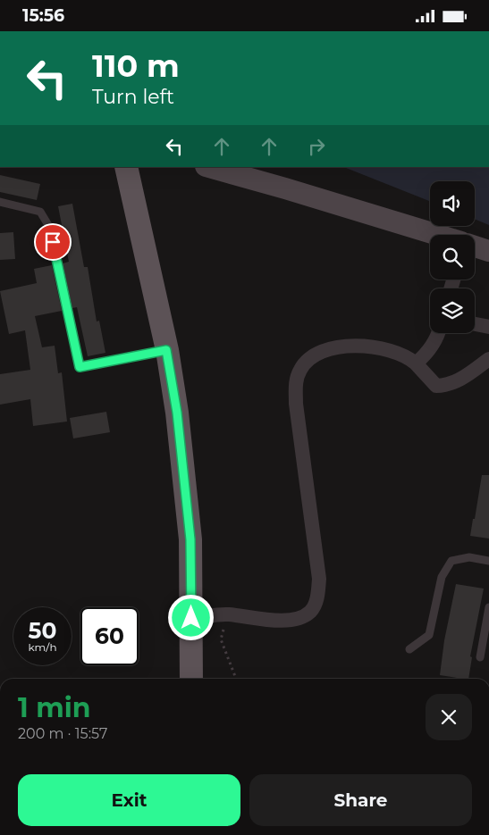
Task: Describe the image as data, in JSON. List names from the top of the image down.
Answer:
{
  "page": {
    "status": "15:56",
    "turn": ["110 m", "Turn left"],
    "speed": "50 km/h",
    "limit": "60",
    "heading": ["1 min", "200 m · 15:57"],
    "buttons": ["Exit", "Share"]
  }
}
